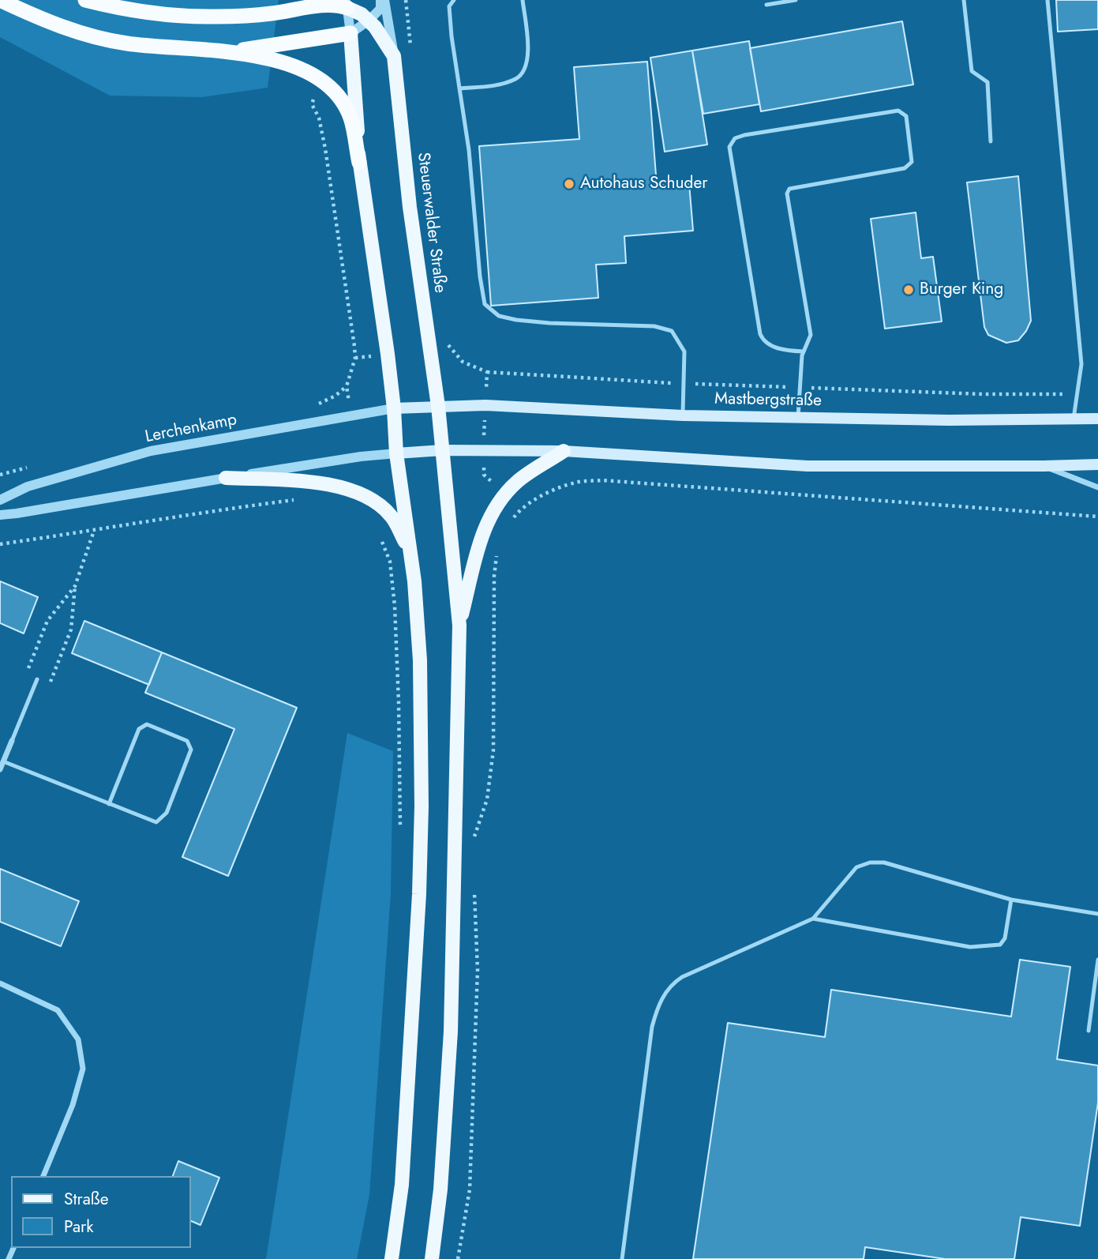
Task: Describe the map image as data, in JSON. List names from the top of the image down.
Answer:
{
  "streets": {
    "main road": ["Steuerwalder Straße", "Mastbergstraße"],
    "street": ["Lerchenkamp"]
  },
  "crossings": [
    ["Steuerwalder Straße", "Mastbergstraße"],
    ["Mastbergstraße", "Lerchenkamp"]
  ],
  "places": ["Autohaus Schuder", "Burger King"],
  "legend": ["Straße", "Park"]
}
